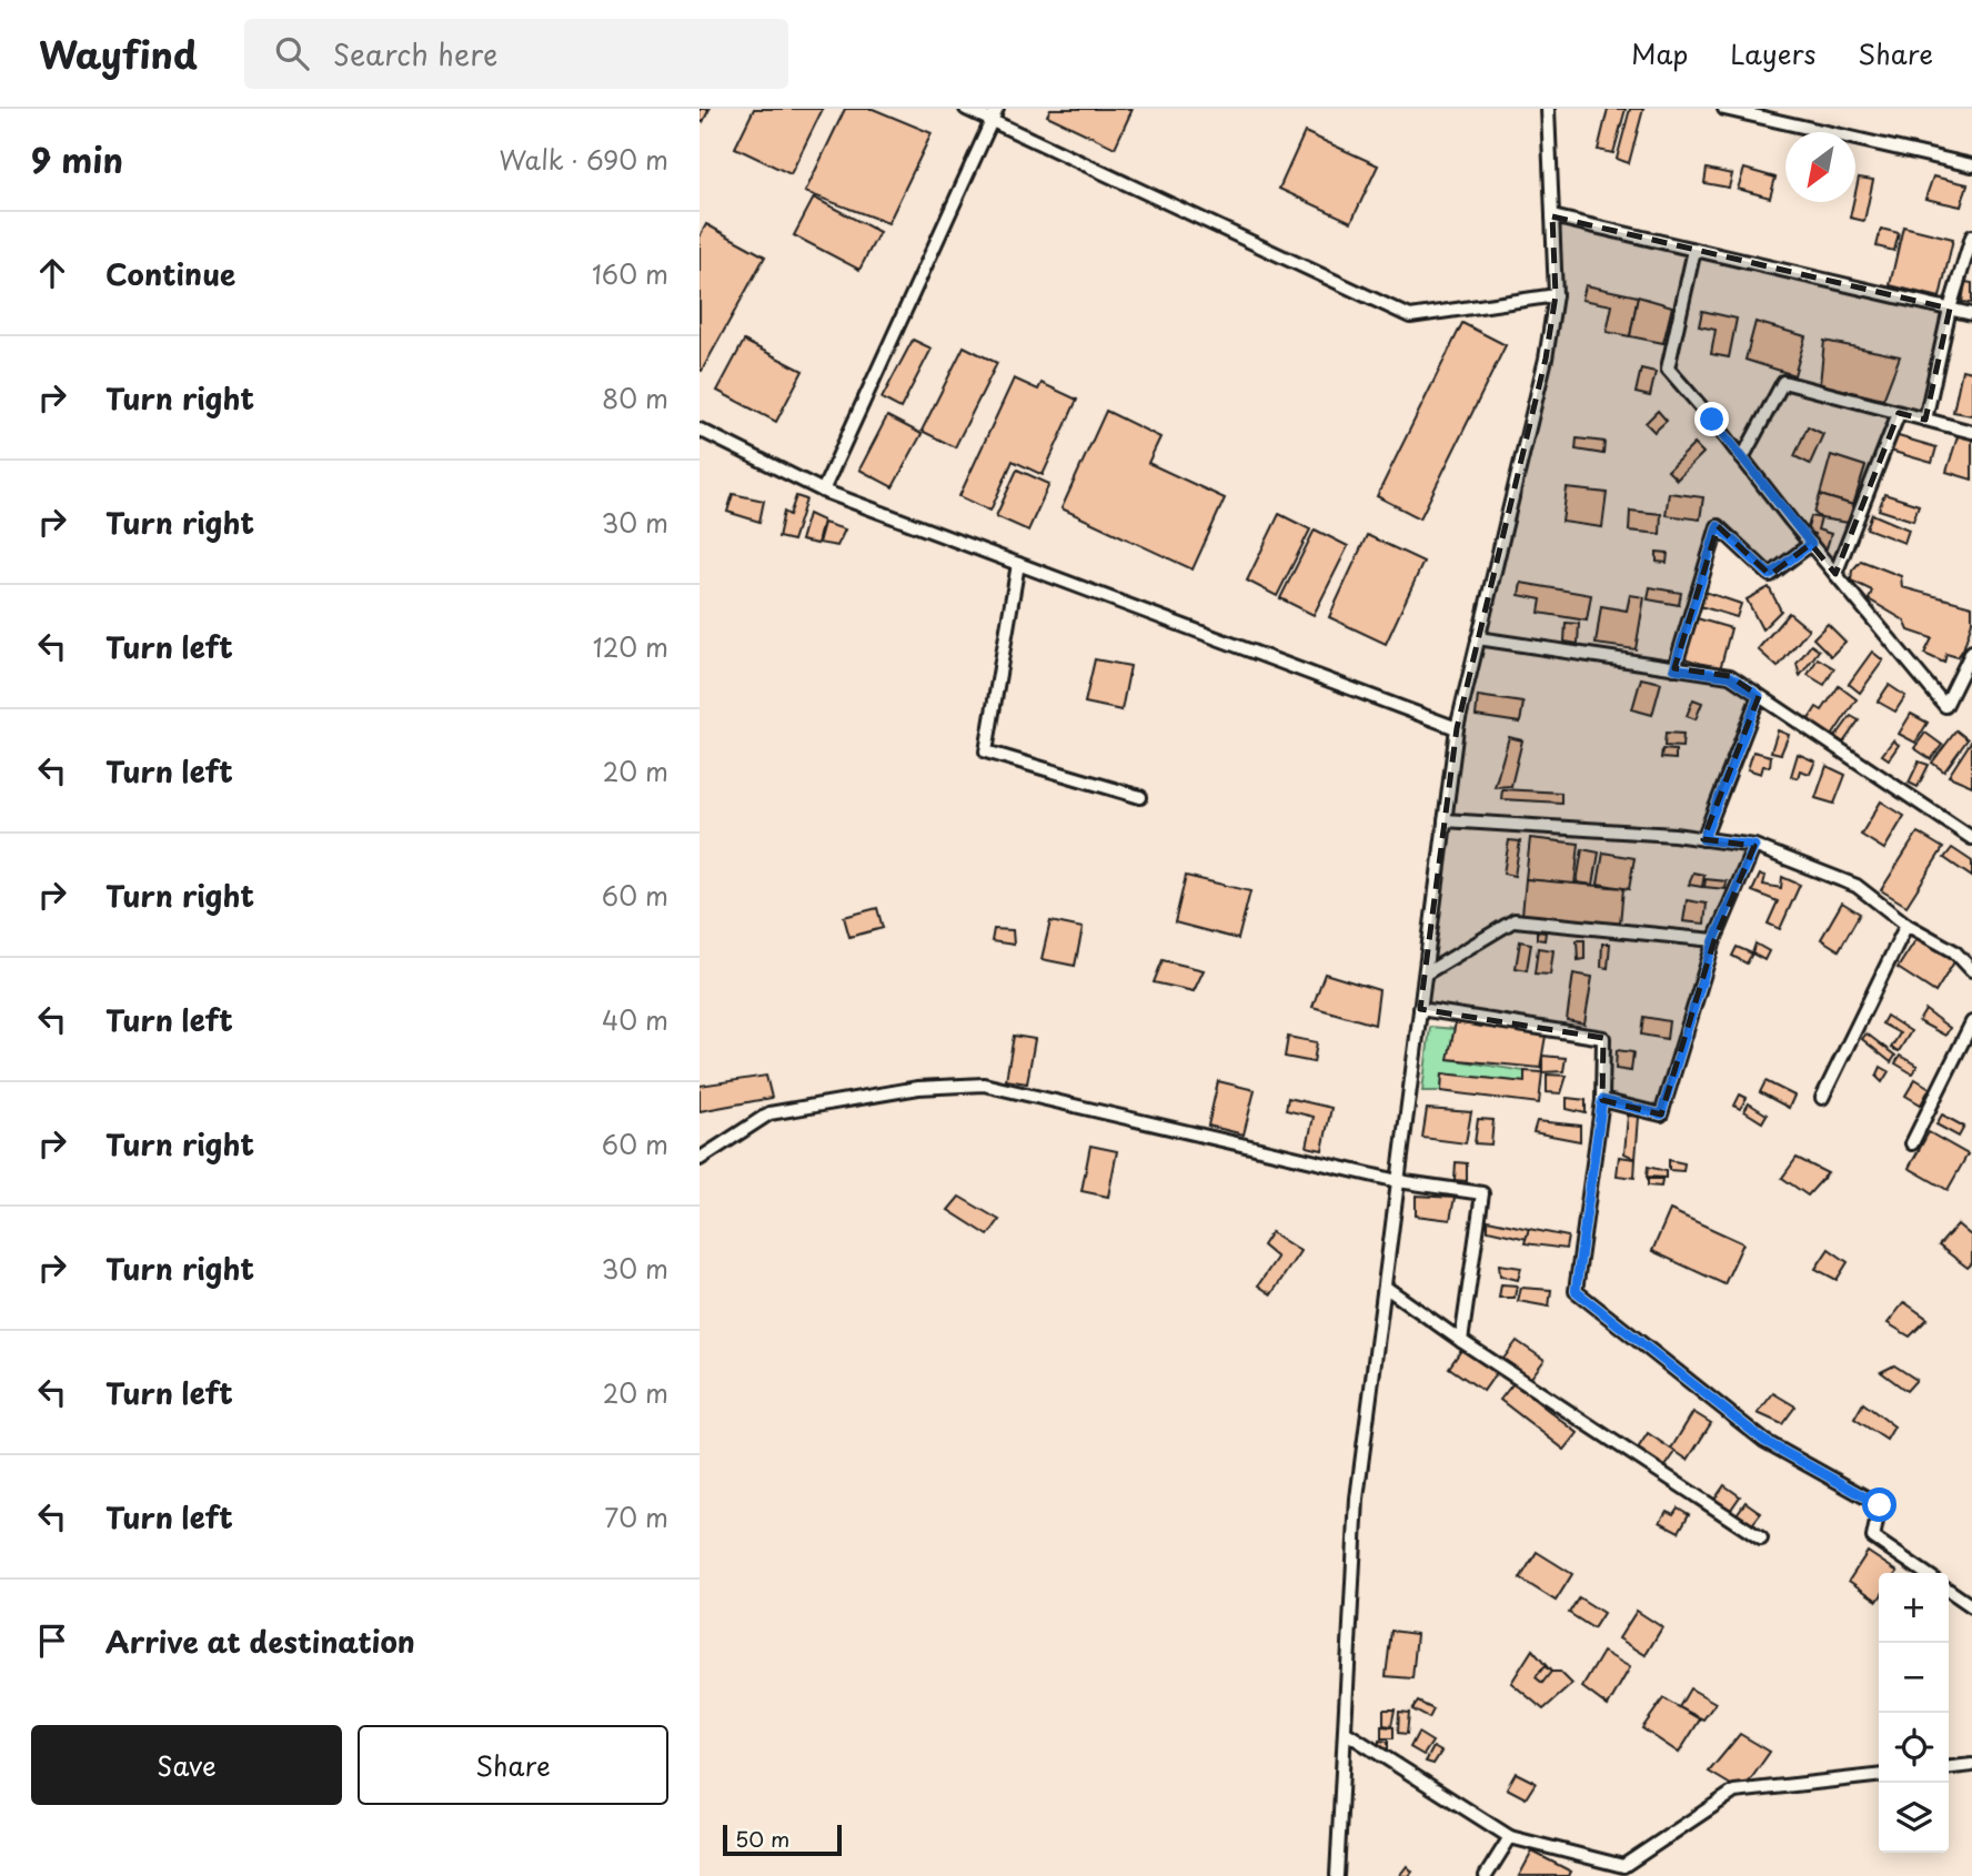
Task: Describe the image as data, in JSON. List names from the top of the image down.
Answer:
{
  "scale_bar": "50 m",
  "north": "bottom left",
  "page": {
    "header": "Wayfind",
    "search": "Search here",
    "nav": ["Map", "Layers", "Share"],
    "heading": ["9 min", "Walk · 690 m"],
    "list": [
      ["Continue", "160 m"],
      ["Turn right", "80 m"],
      ["Turn right", "30 m"],
      ["Turn left", "120 m"],
      ["Turn left", "20 m"],
      ["Turn right", "60 m"],
      ["Turn left", "40 m"],
      ["Turn right", "60 m"],
      ["Turn right", "30 m"],
      ["Turn left", "20 m"],
      ["Turn left", "70 m"],
      "Arrive at destination"
    ],
    "map_buttons": ["+", "−"],
    "buttons": ["Save", "Share"],
    "scale": "50 m"
  }
}
